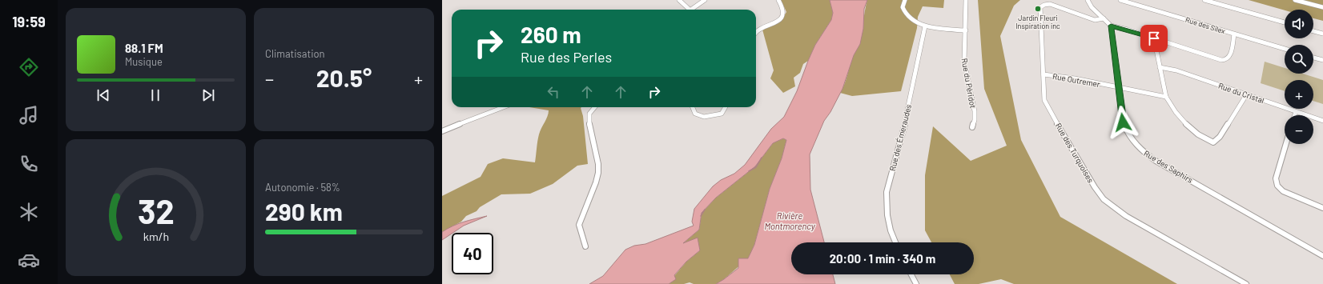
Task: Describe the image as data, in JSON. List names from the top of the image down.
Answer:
{
  "streets": {
    "street": [
      "Rue des Silex",
      "Rue Outremer",
      "Rue du Péridot",
      "Rue du Cristal",
      "Rue des Émeraudes",
      "Rue des Turquoises",
      "Rue des Saphirs"
    ]
  },
  "crossings": [
    ["Rue Outremer", "Rue des Turquoises"],
    ["Rue Outremer", "Rue des Saphirs"]
  ],
  "water": ["Rivière Montmorency"],
  "places": ["Jardin Fleuri Inspiration inc"],
  "page": {
    "tabs": "19:59",
    "tile": [
      "Climatisation",
      ["Autonomie · 58%", "290 km"]
    ],
    "map_buttons": ["+", "−"],
    "turn": ["260 m", "Rue des Perles"],
    "song": ["88.1 FM", "Musique"],
    "heat": ["−", "20.5°", "+"],
    "limit": "40",
    "trip": "20:00 · 1 min · 340 m",
    "gauge": ["32", "km/h"]
  }
}
